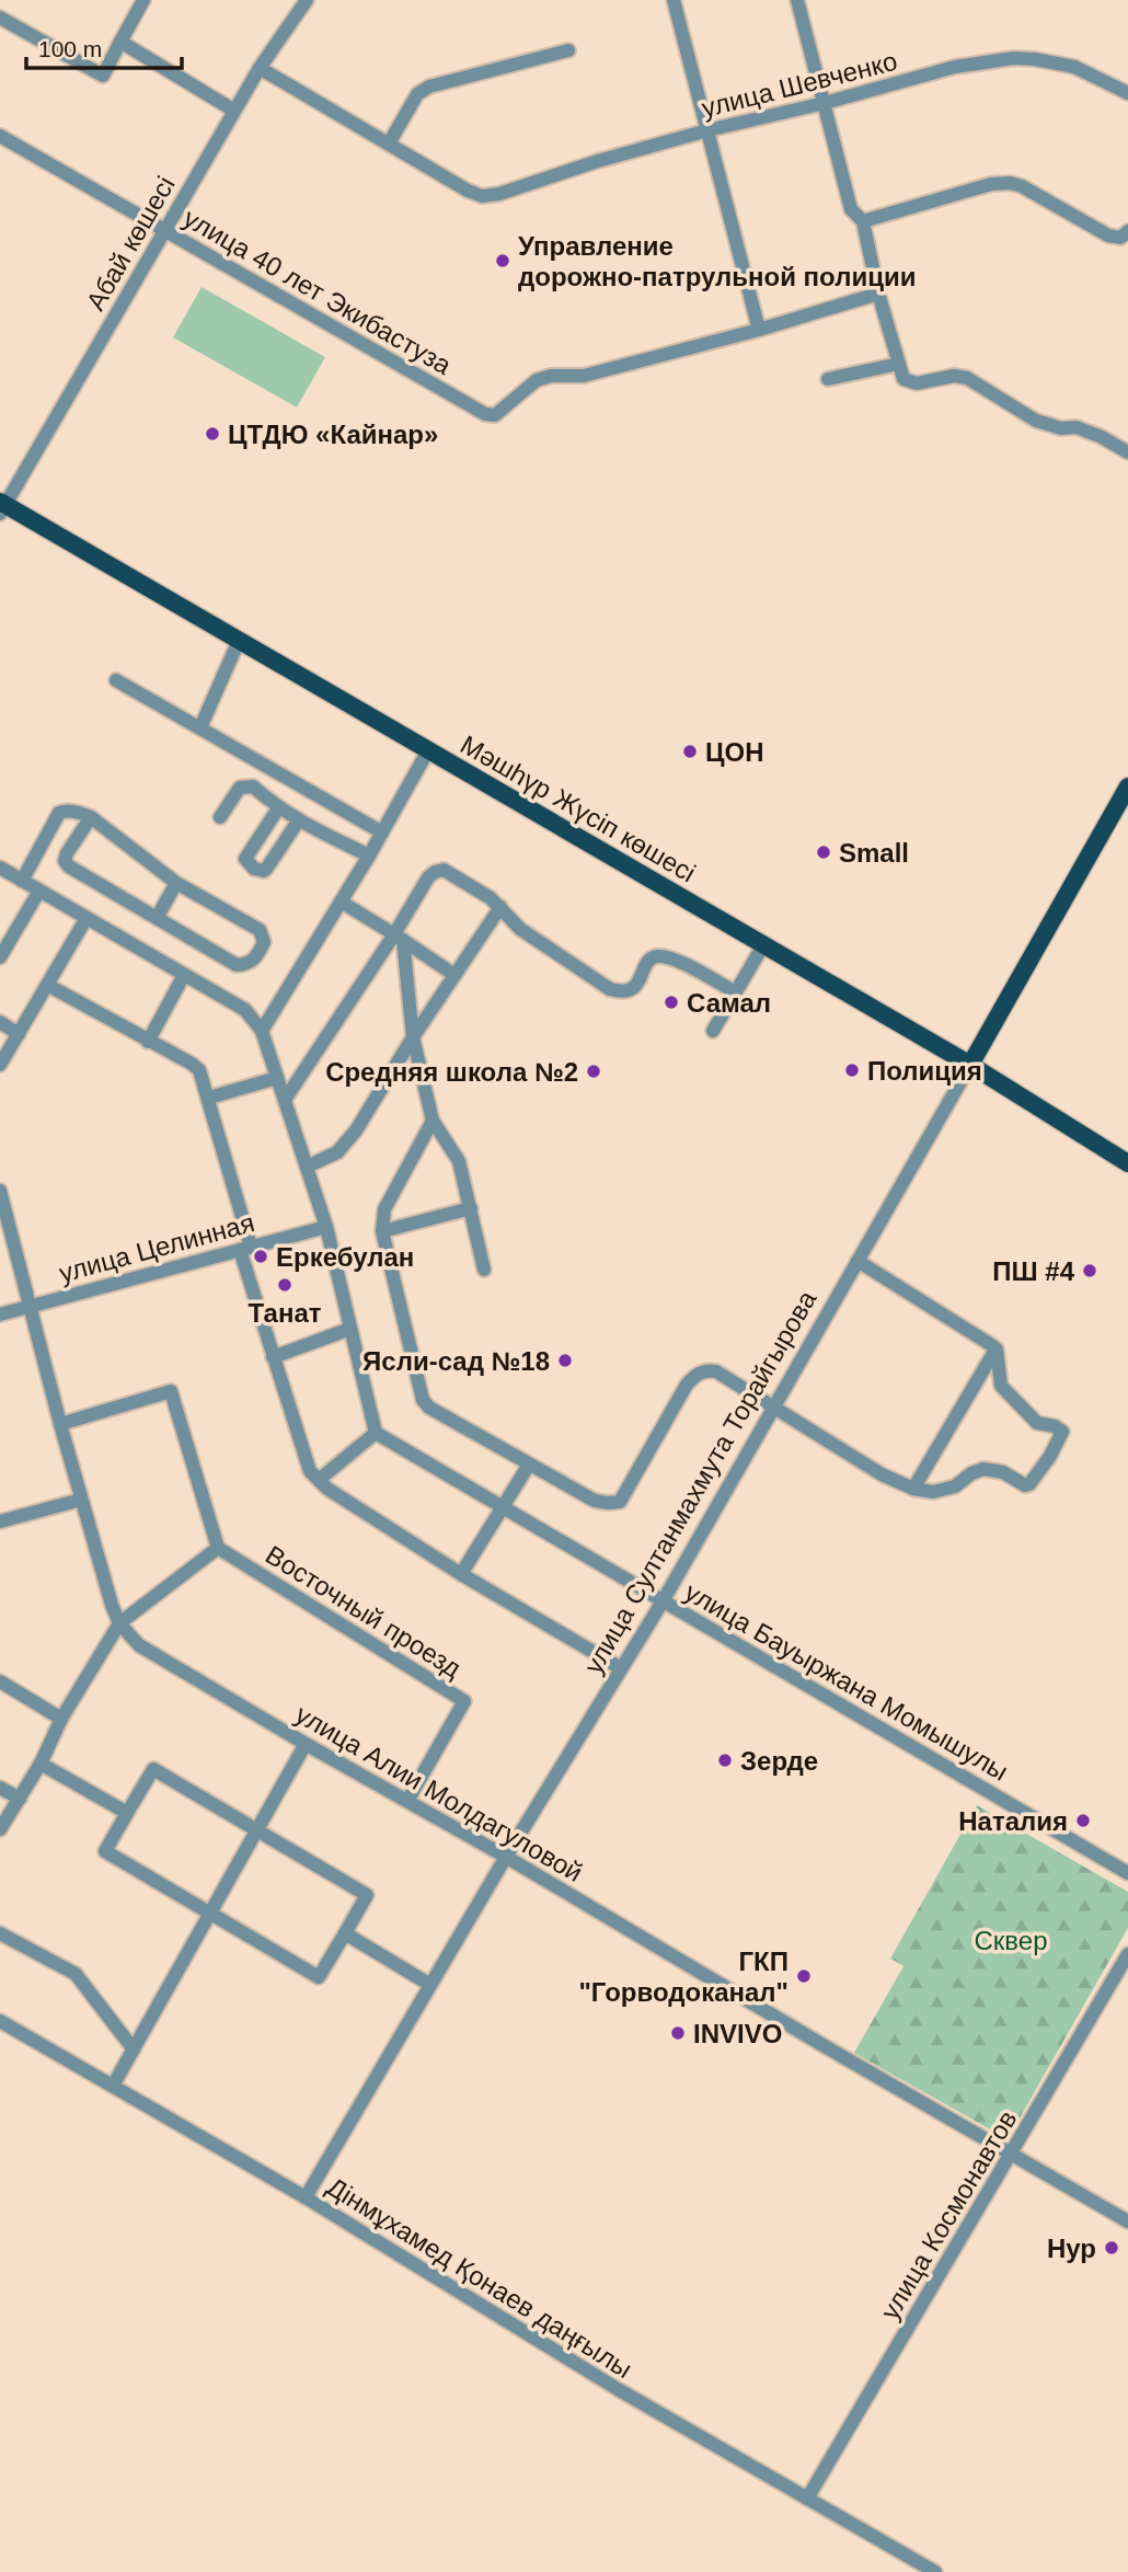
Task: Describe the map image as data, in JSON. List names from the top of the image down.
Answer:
{
  "streets": {
    "main road": ["Мәшһүр Жүсіп көшесі", "улица Султанмахмута Торайгырова"],
    "street": [
      "улица Шевченко",
      "Абай көшесі",
      "улица 40 лет Экибастуза",
      "улица Целинная",
      "Восточный проезд",
      "улица Бауыржана Момышулы",
      "улица Алии Молдагуловой",
      "улица Космонавтов",
      "Дінмұхамед Қонаев даңғылы"
    ]
  },
  "crossings": [
    ["Абай көшесі", "улица 40 лет Экибастуза"],
    ["Абай көшесі", "Мәшһүр Жүсіп көшесі"],
    ["Мәшһүр Жүсіп көшесі", "улица Султанмахмута Торайгырова"],
    ["улица Целинная", "улица Алии Молдагуловой"],
    ["улица Султанмахмута Торайгырова", "улица Бауыржана Момышулы"],
    ["улица Султанмахмута Торайгырова", "улица Алии Молдагуловой"],
    ["улица Султанмахмута Торайгырова", "Дінмұхамед Қонаев даңғылы"],
    ["Восточный проезд", "улица Алии Молдагуловой"],
    ["улица Алии Молдагуловой", "улица Космонавтов"],
    ["улица Космонавтов", "Дінмұхамед Қонаев даңғылы"]
  ],
  "parks": ["Сквер"],
  "places": [
    "Управление дорожно-патрульной полиции",
    "ЦТДЮ «Кайнар»",
    "ЦОН",
    "Small",
    "Самал",
    "Полиция",
    "Средняя школа №2",
    "Еркебулан",
    "ПШ #4",
    "Танат",
    "Ясли-сад №18",
    "Зерде",
    "Наталия",
    "ГКП \"Горводоканал\"",
    "INVIVO",
    "Нур"
  ],
  "scale_bar": "100 m"
}
